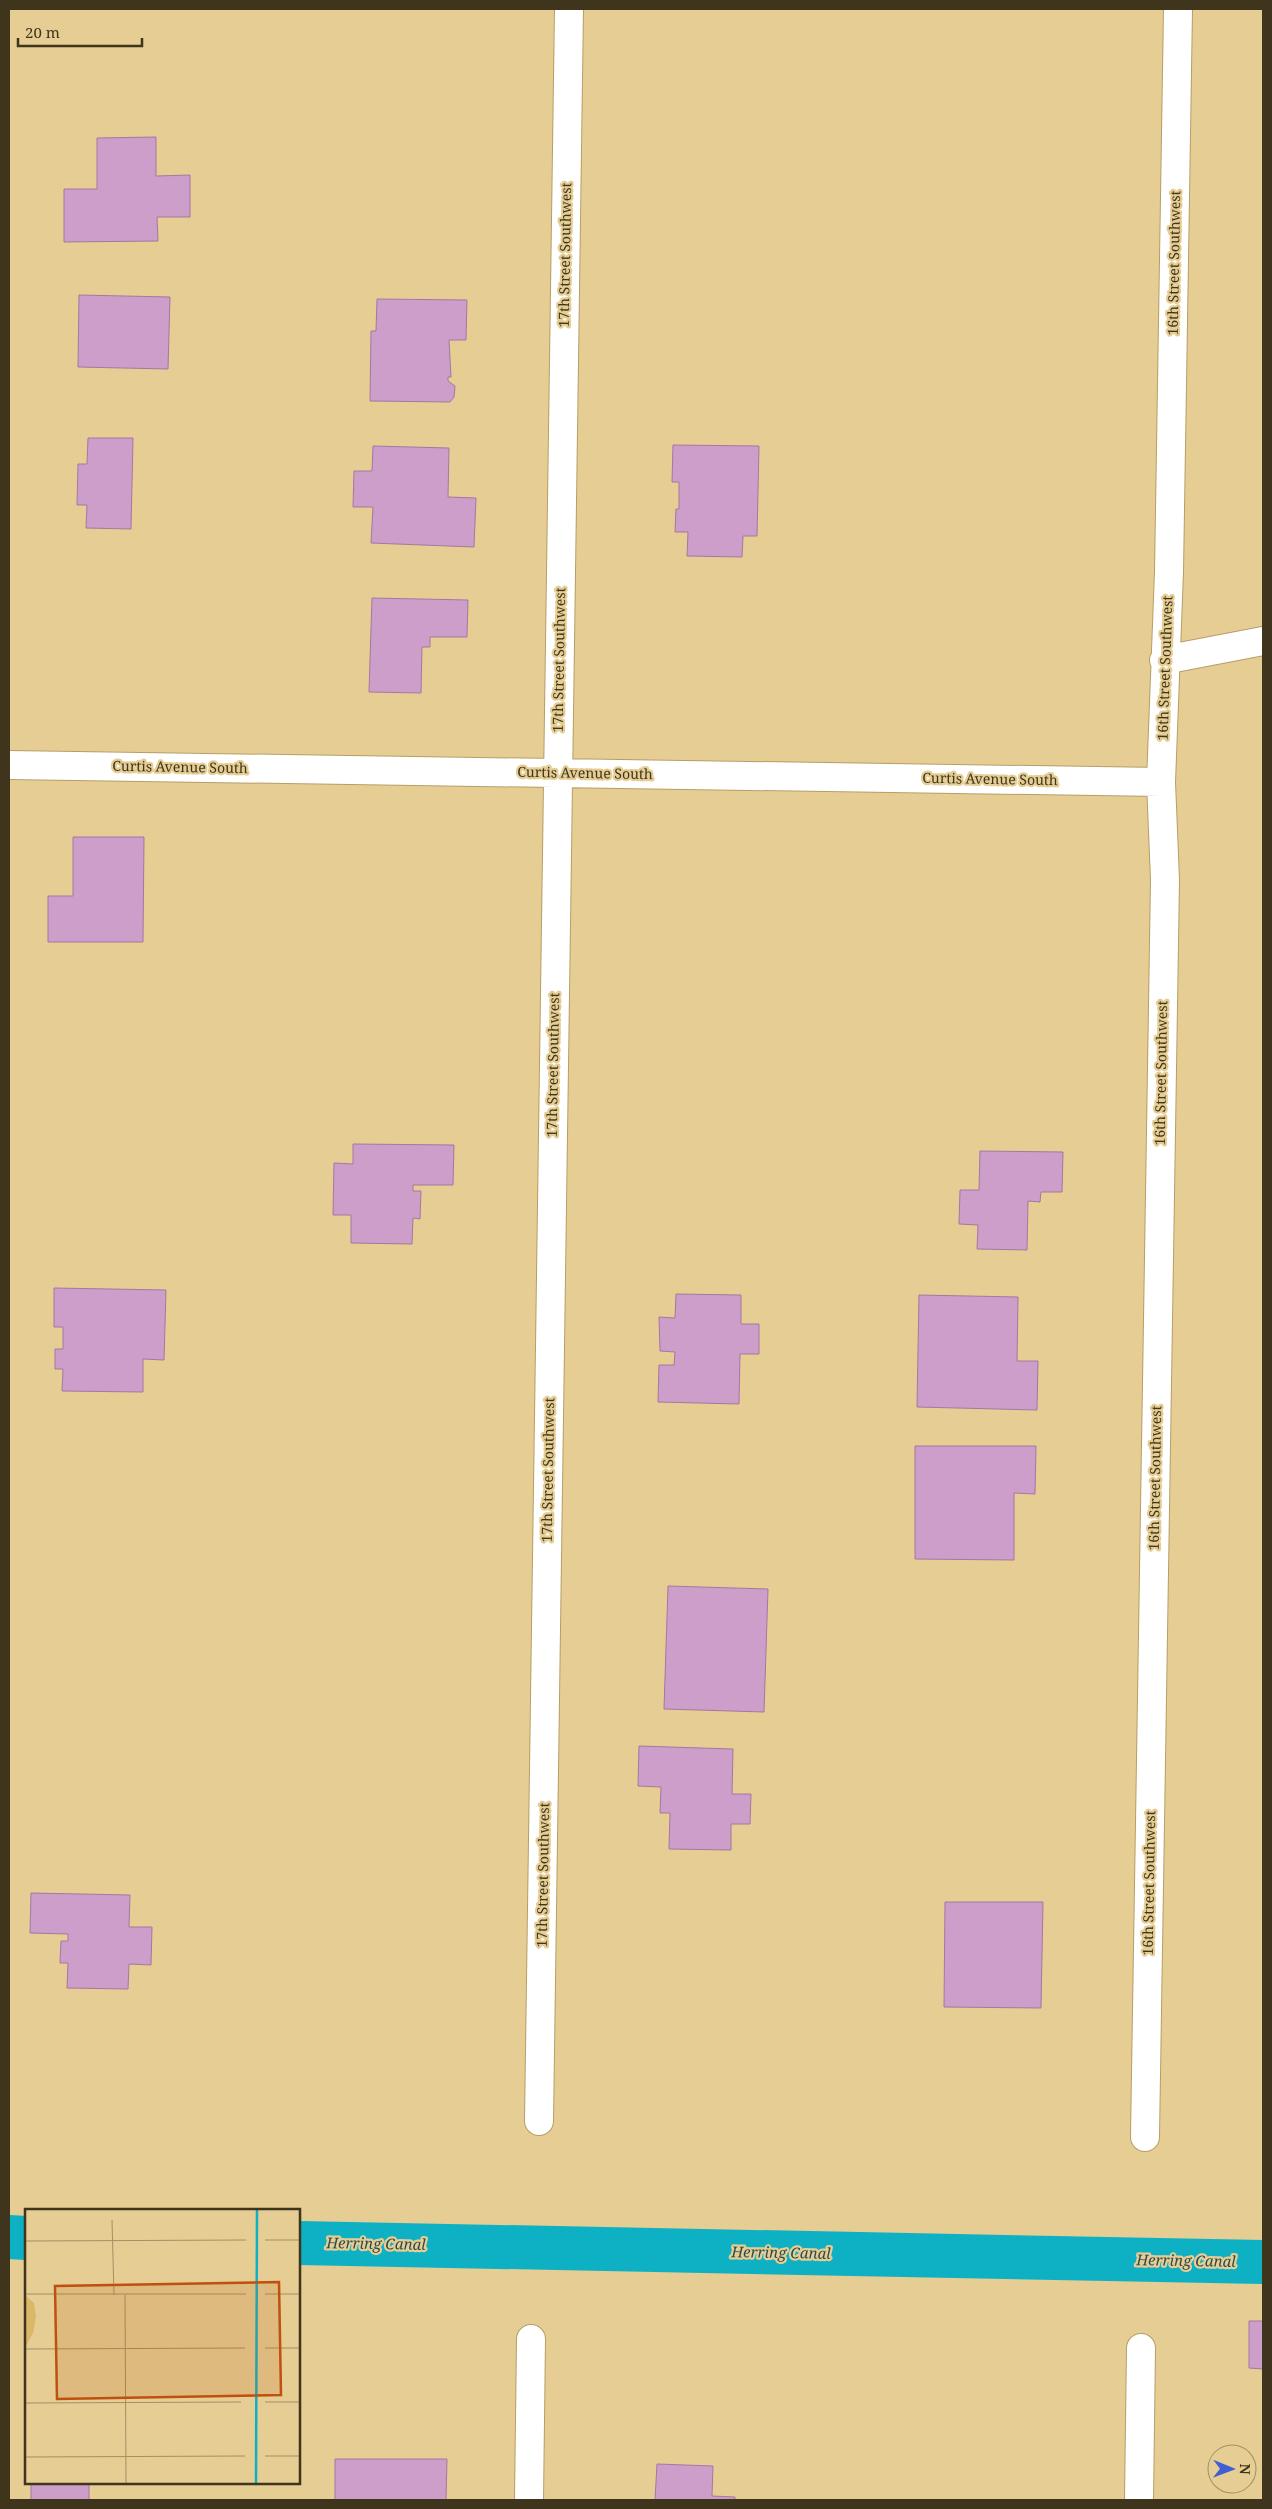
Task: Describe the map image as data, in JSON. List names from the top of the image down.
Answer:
{
  "streets": {
    "street": ["17th Street Southwest", "16th Street Southwest", "Curtis Avenue South"]
  },
  "crossings": [
    ["17th Street Southwest", "Curtis Avenue South"],
    ["16th Street Southwest", "Curtis Avenue South"]
  ],
  "water": ["Herring Canal"],
  "scale_bar": "20 m",
  "north": "right"
}
